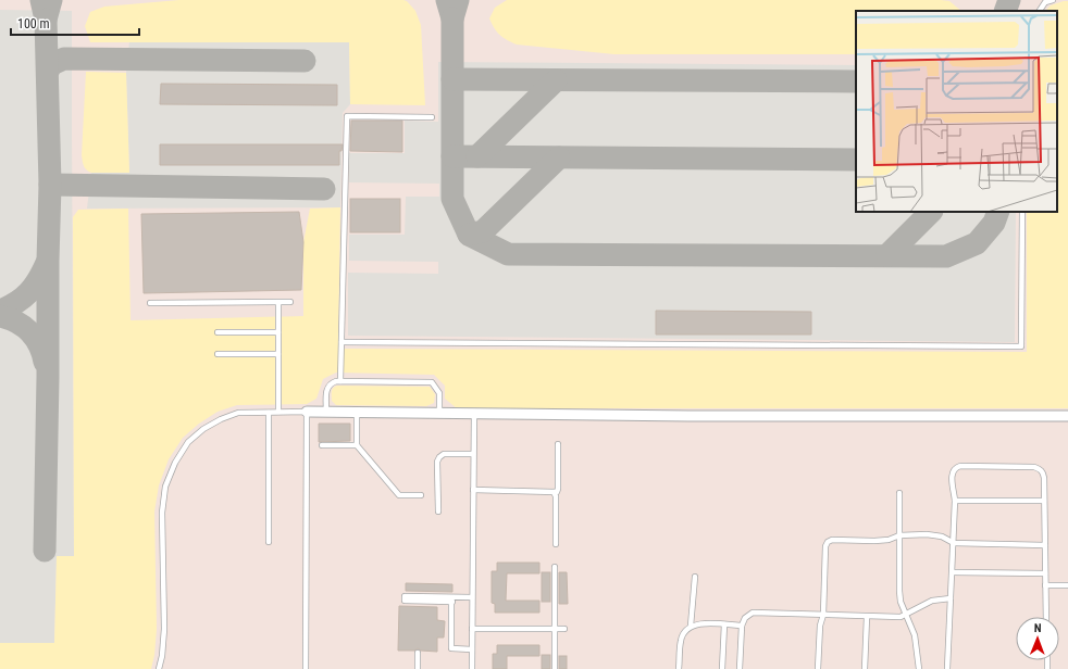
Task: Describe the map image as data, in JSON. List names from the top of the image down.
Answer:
{
  "scale_bar": "100 m",
  "north": "top"
}
